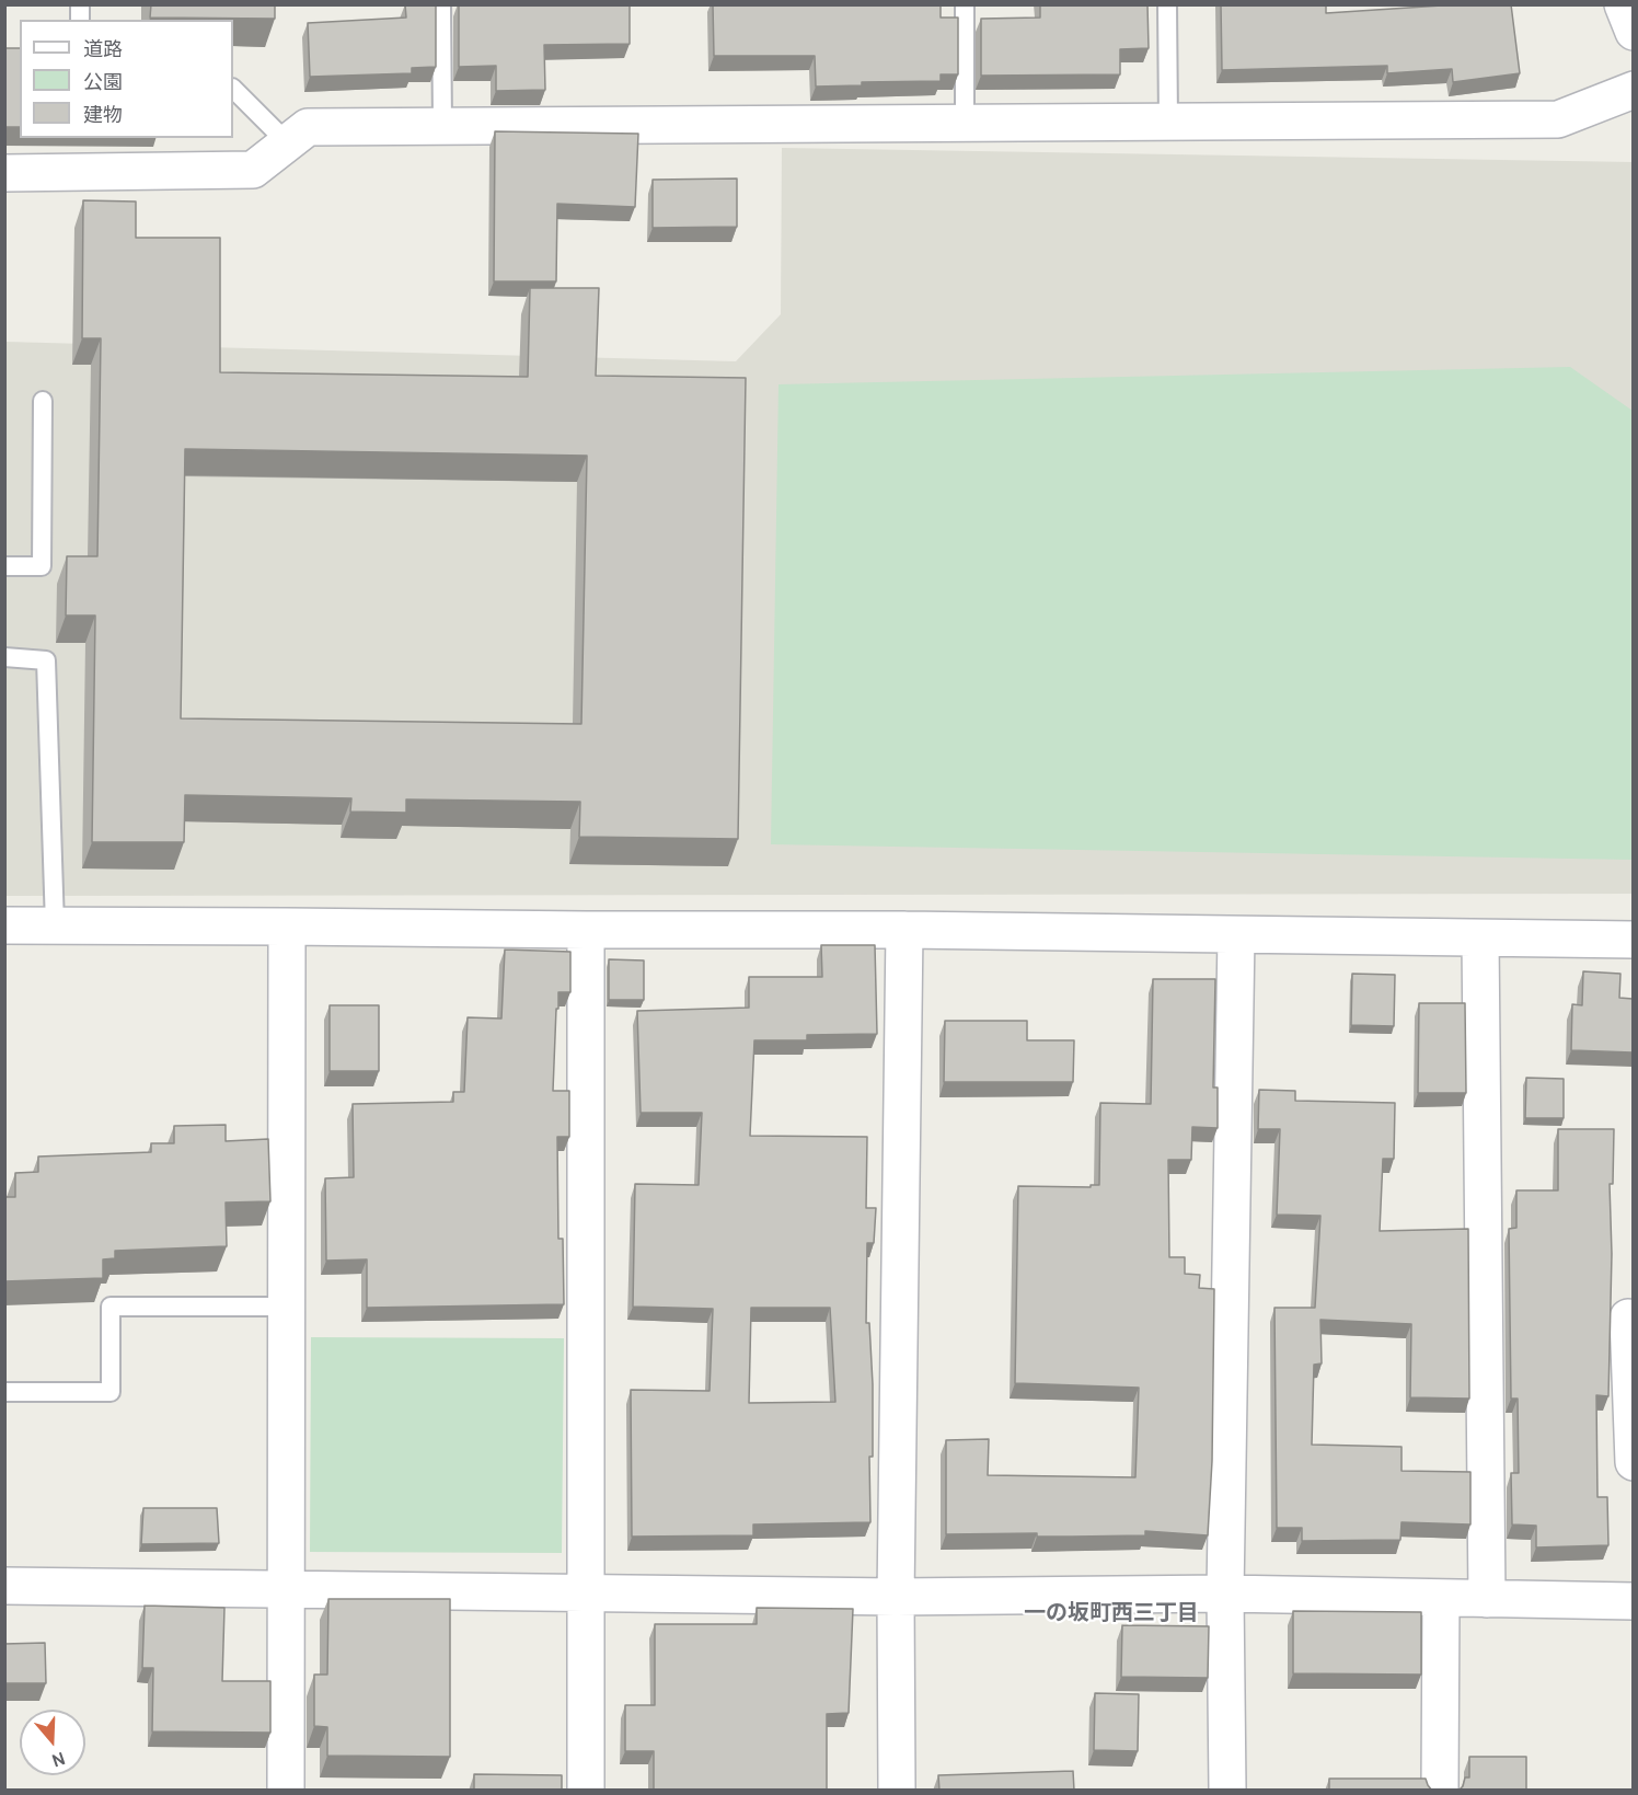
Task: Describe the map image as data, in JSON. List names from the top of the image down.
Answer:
{
  "districts": ["一の坂町西三丁目"],
  "legend": ["道路", "公園", "建物"],
  "north": "bottom"
}
